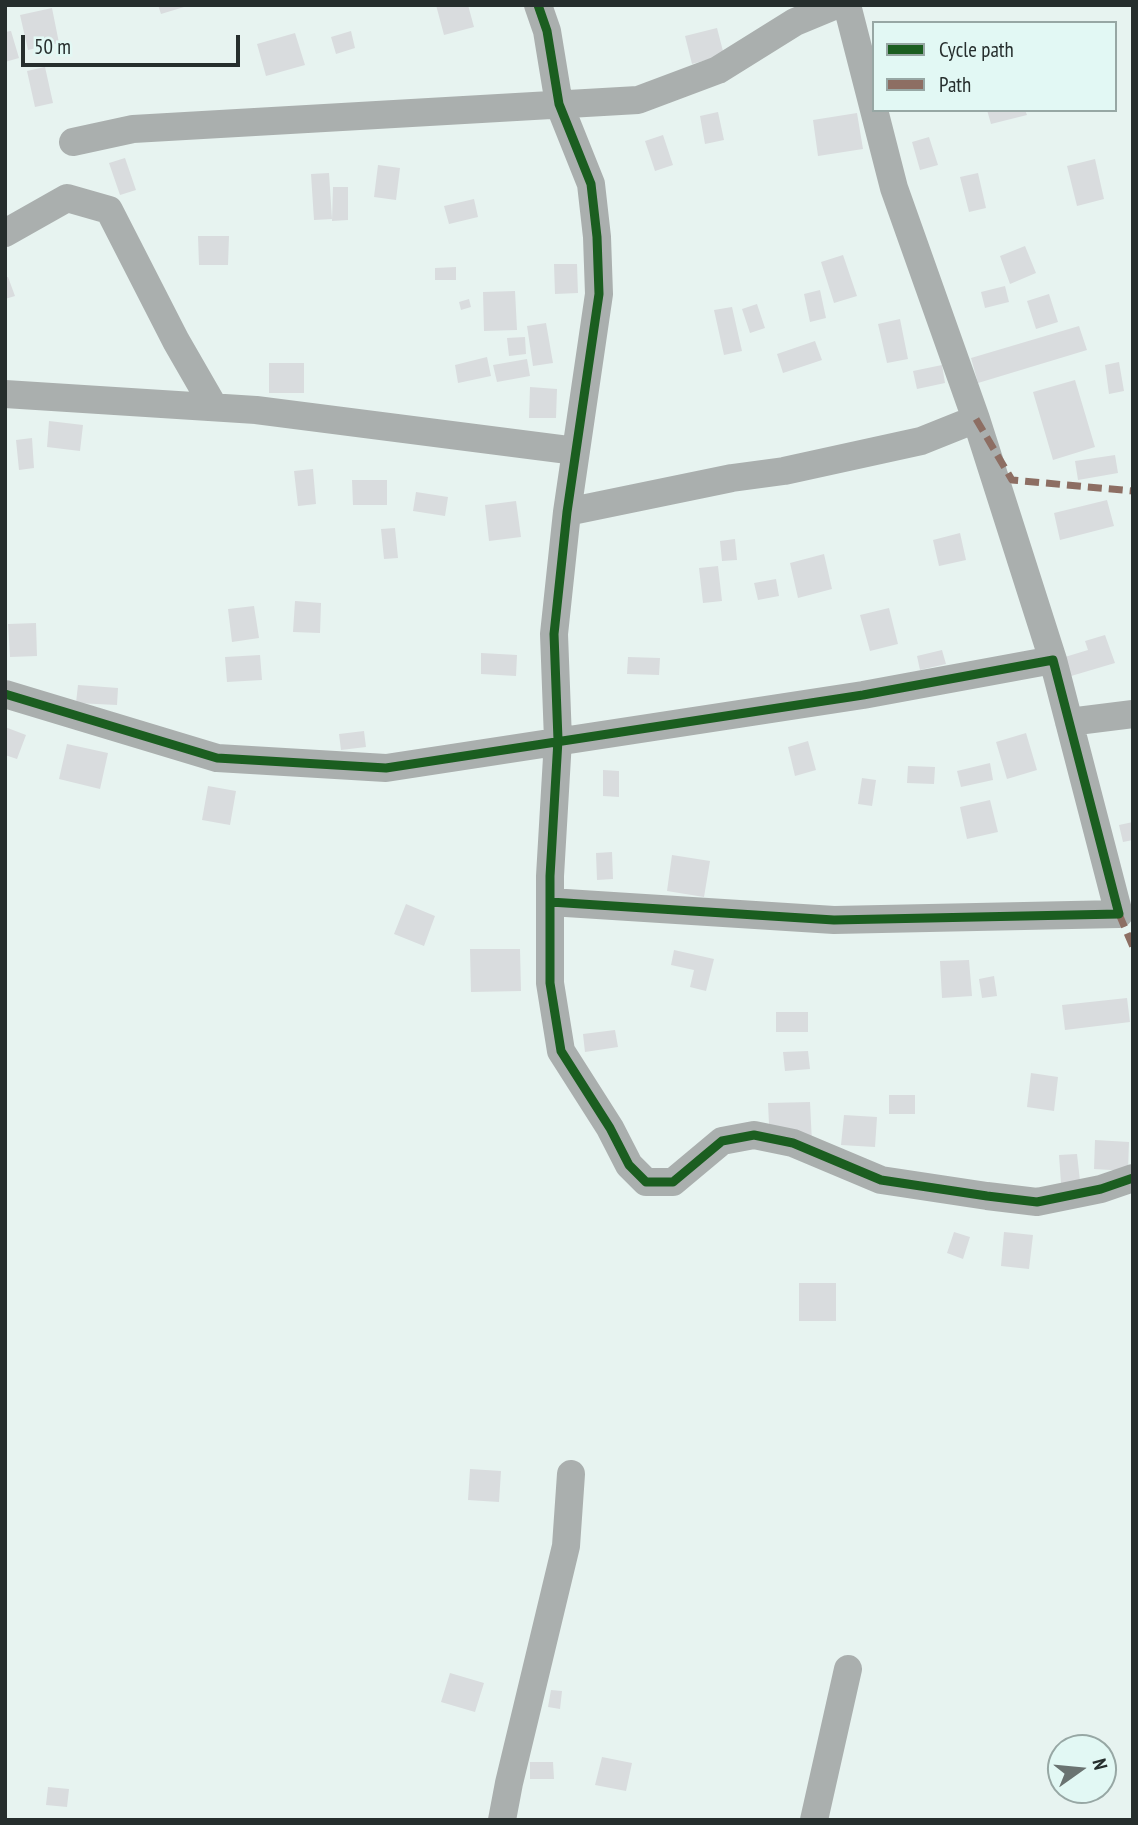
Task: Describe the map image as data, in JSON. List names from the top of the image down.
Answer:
{
  "legend": ["Cycle path", "Path"],
  "scale_bar": "50 m",
  "north": "right"
}
